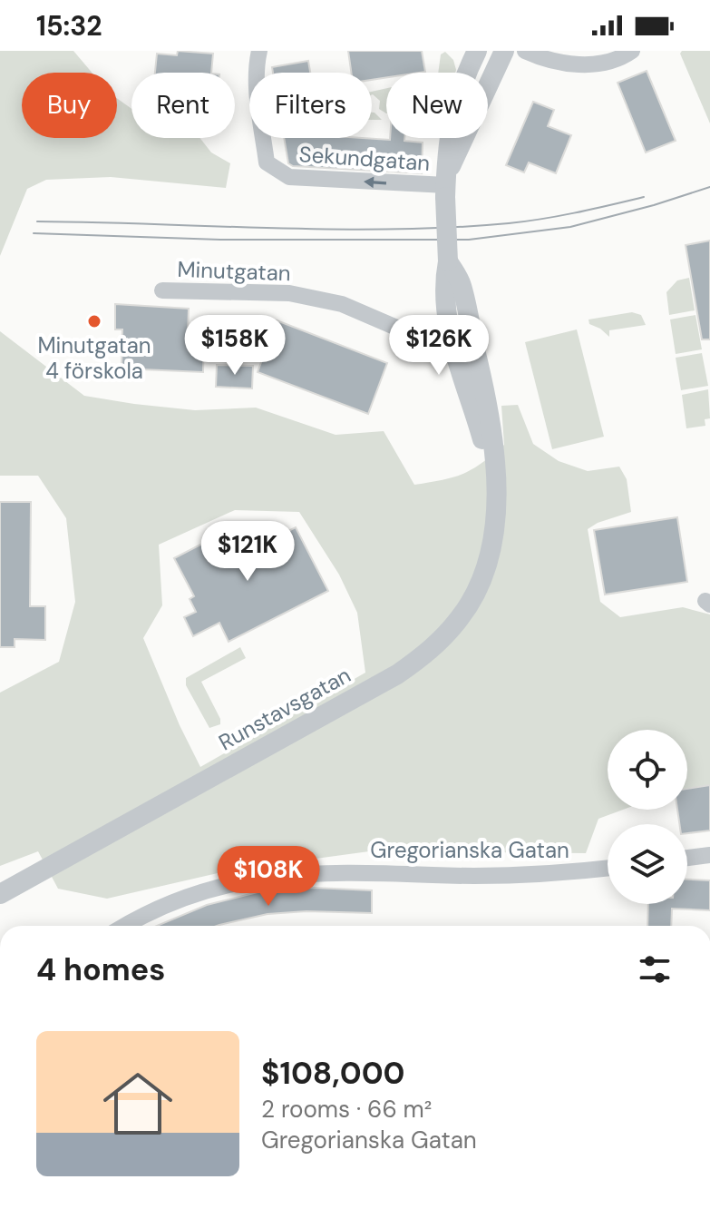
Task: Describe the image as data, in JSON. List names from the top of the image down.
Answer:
{
  "streets": {
    "street": [
      "Sekundgatan",
      "Minutgatan",
      "Runstavsgatan",
      "Gregorianska Gatan"
    ]
  },
  "crossings": [
    ["Sekundgatan", "Runstavsgatan"],
    ["Minutgatan", "Runstavsgatan"]
  ],
  "places": ["Minutgatan 4 förskola"],
  "page": {
    "status": "15:32",
    "chip": [
      "Buy",
      "Rent",
      "Filters",
      "New"
    ],
    "price": [
      "$158K",
      "$126K",
      "$121K",
      "$108K"
    ],
    "heading": "4 homes",
    "list": [
      {
        "name": "$108,000",
        "note": "2 rooms · 66 m² · Gregorianska Gatan"
      }
    ]
  }
}
